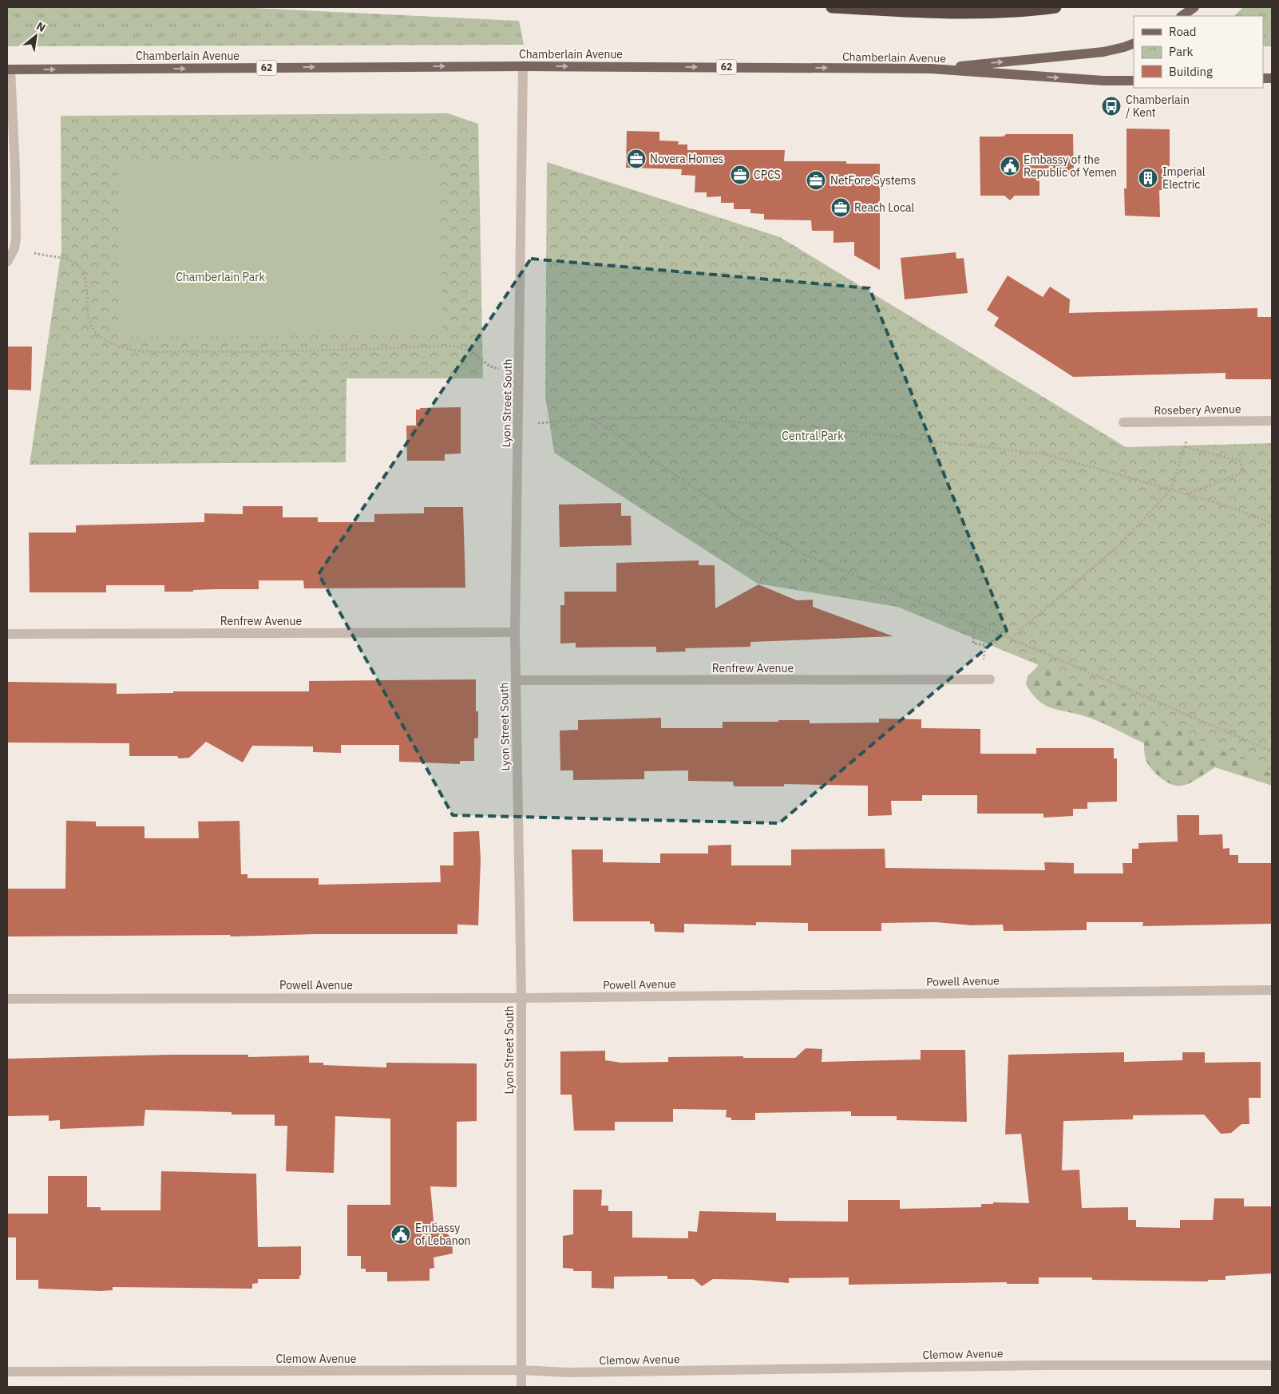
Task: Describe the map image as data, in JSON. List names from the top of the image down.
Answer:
{
  "streets": {
    "main road": ["Chamberlain Avenue", "62"],
    "street": [
      "Lyon Street South",
      "Rosebery Avenue",
      "Renfrew Avenue",
      "Powell Avenue",
      "Clemow Avenue"
    ]
  },
  "crossings": [
    ["Chamberlain Avenue", "Lyon Street South"],
    ["Lyon Street South", "Renfrew Avenue"],
    ["Lyon Street South", "Powell Avenue"],
    ["Lyon Street South", "Clemow Avenue"]
  ],
  "one_way": ["Chamberlain Avenue"],
  "parks": ["Chamberlain Park", "Central Park"],
  "places": {
    "bus stop": ["Chamberlain / Kent"],
    "office": [
      "Novera Homes",
      "CPCS",
      "NetFore Systems",
      "Reach Local"
    ],
    "public building": ["Embassy of the Republic of Yemen", "Embassy of Lebanon"],
    "building": ["Imperial Electric"]
  },
  "legend": ["Road", "Park", "Building"],
  "north": "top right"
}
